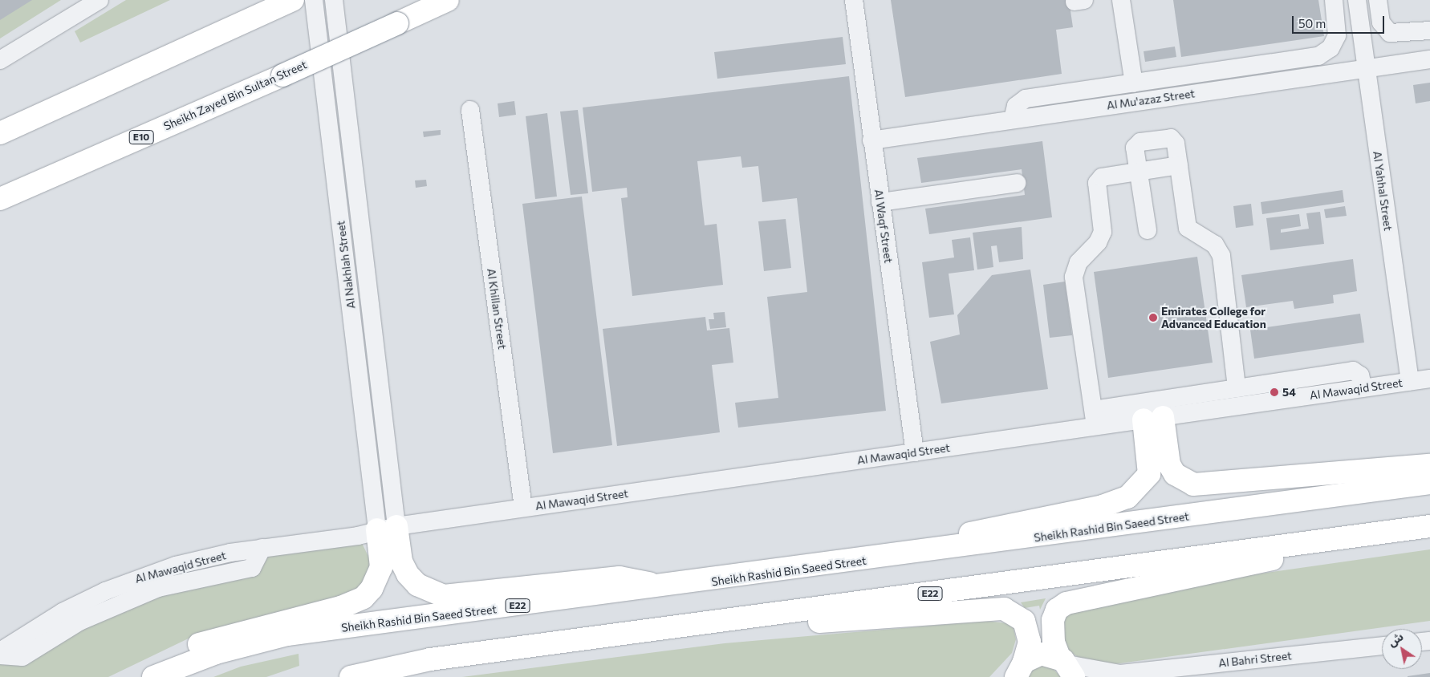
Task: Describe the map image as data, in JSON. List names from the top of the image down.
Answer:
{
  "streets": {
    "main road": [
      "Sheikh Zayed Bin Sultan Street",
      "E10",
      "Sheikh Rashid Bin Saeed Street",
      "E22"
    ],
    "street": [
      "Al Mu'azaz Street",
      "Al Yahhal Street",
      "Al Waqf Street",
      "Al Nakhlah Street",
      "Al Khillan Street",
      "Al Mawaqid Street",
      "Al Bahri Street"
    ]
  },
  "crossings": [
    ["Al Mu'azaz Street", "Al Yahhal Street"],
    ["Al Mu'azaz Street", "Al Waqf Street"],
    ["Al Yahhal Street", "Al Mawaqid Street"],
    ["Al Waqf Street", "Al Mawaqid Street"],
    ["Al Nakhlah Street", "Al Mawaqid Street"],
    ["Al Khillan Street", "Al Mawaqid Street"]
  ],
  "places": ["Emirates College for Advanced Education", "54"],
  "scale_bar": "50 m",
  "north": "top left"
}
